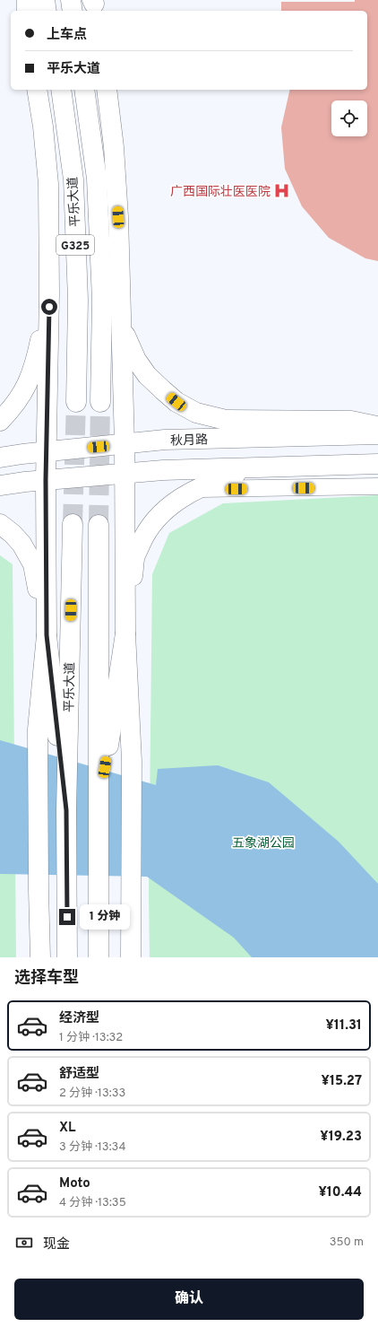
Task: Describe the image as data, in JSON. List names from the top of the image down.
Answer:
{
  "streets": {
    "main road": ["平乐大道", "G325", "秋月路"]
  },
  "parks": ["五象湖公园"],
  "places": {
    "hospital": ["广西国际壮医医院"]
  },
  "page": {
    "banner": ["上车点", "平乐大道"],
    "bubble": "1 分钟",
    "heading": "选择车型",
    "list": [
      {
        "name": "经济型",
        "note": "1 分钟 · 13:32",
        "value": "¥11.31"
      },
      {
        "name": "舒适型",
        "note": "2 分钟 · 13:33",
        "value": "¥15.27"
      },
      {
        "name": "XL",
        "note": "3 分钟 · 13:34",
        "value": "¥19.23"
      },
      {
        "name": "Moto",
        "note": "4 分钟 · 13:35",
        "value": "¥10.44"
      }
    ],
    "pay": ["现金", "350 m"],
    "buttons": "确认"
  }
}
